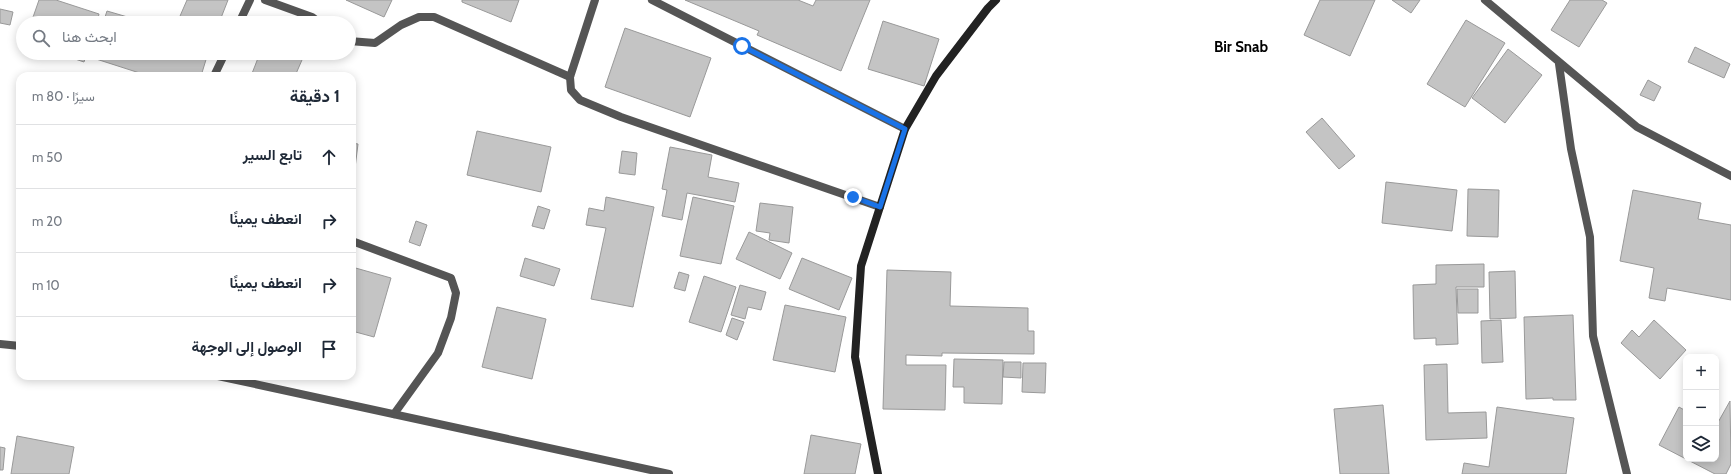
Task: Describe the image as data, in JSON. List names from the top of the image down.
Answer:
{
  "districts": ["Bir Snab"],
  "page": {
    "search": "ابحث هنا",
    "heading": ["1 دقيقة", "سيرًا · 80 m"],
    "list": [
      ["تابع السير", "50 m"],
      ["انعطف يمينًا", "20 m"],
      ["انعطف يمينًا", "10 m"],
      "الوصول إلى الوجهة"
    ],
    "map_buttons": ["+", "−"]
  }
}
